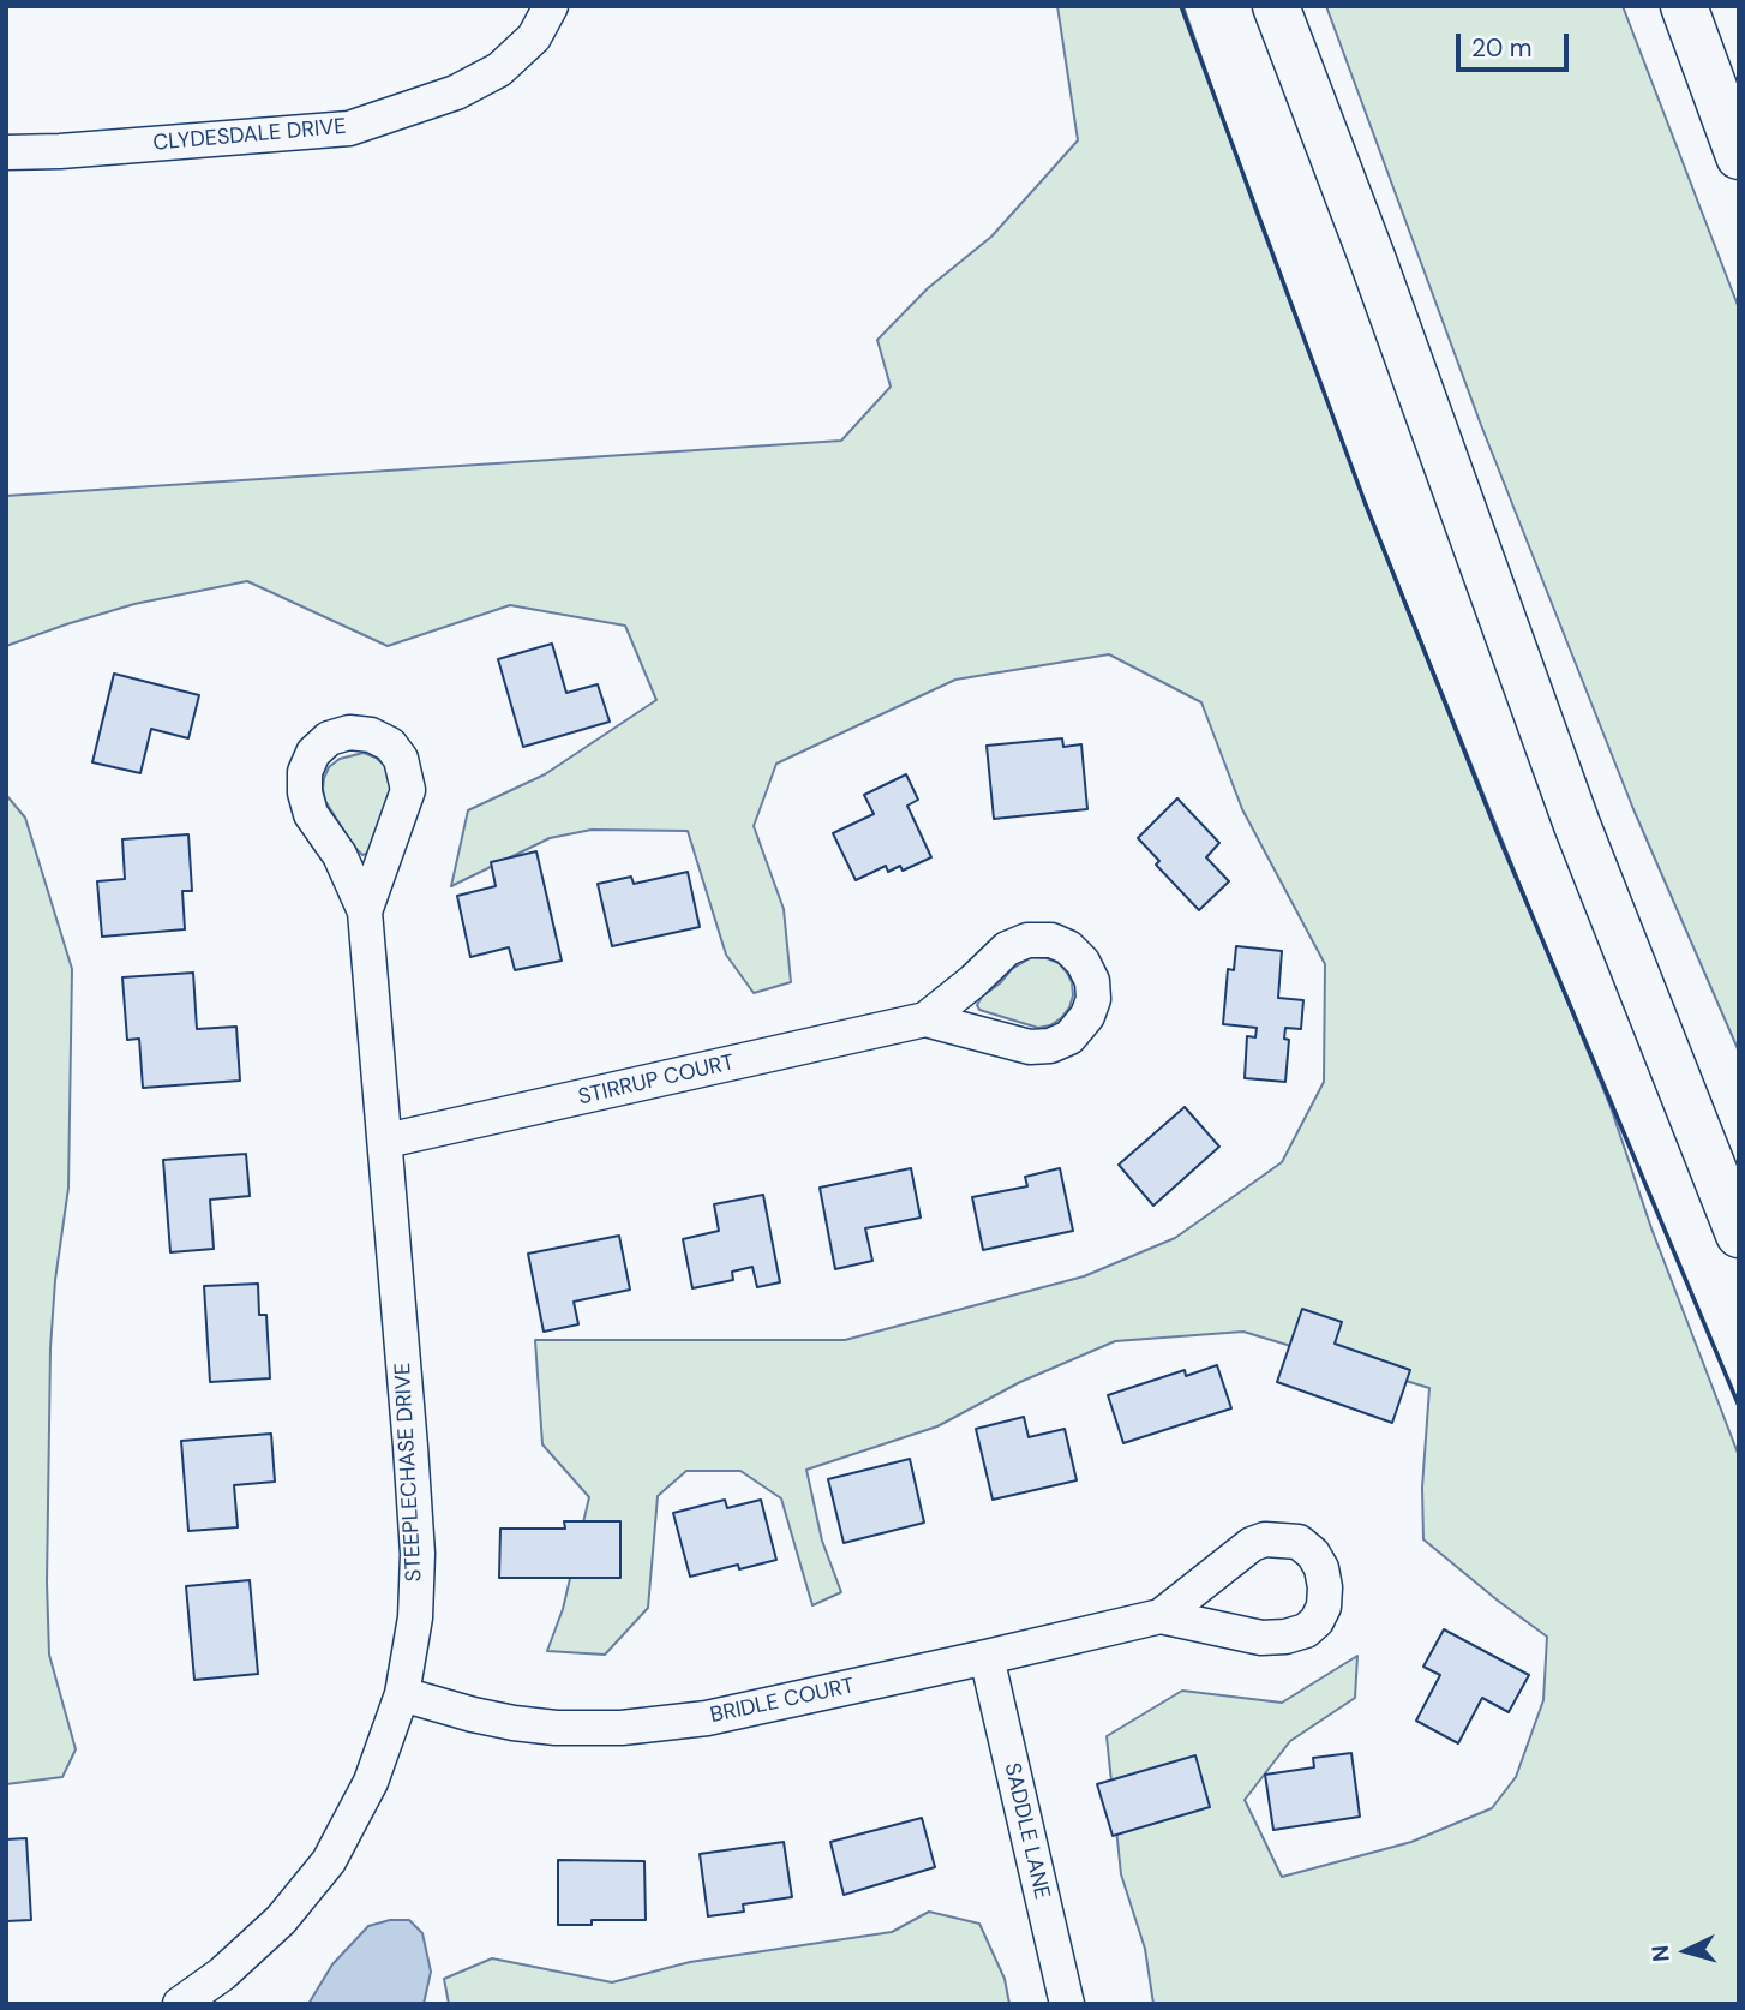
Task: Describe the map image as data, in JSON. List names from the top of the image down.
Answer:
{
  "streets": {
    "street": [
      "CLYDESDALE DRIVE",
      "STIRRUP COURT",
      "STEEPLECHASE DRIVE",
      "BRIDLE COURT",
      "SADDLE LANE"
    ]
  },
  "crossings": [
    ["STIRRUP COURT", "STEEPLECHASE DRIVE"],
    ["STEEPLECHASE DRIVE", "BRIDLE COURT"],
    ["BRIDLE COURT", "SADDLE LANE"]
  ],
  "scale_bar": "20 m",
  "north": "left"
}
